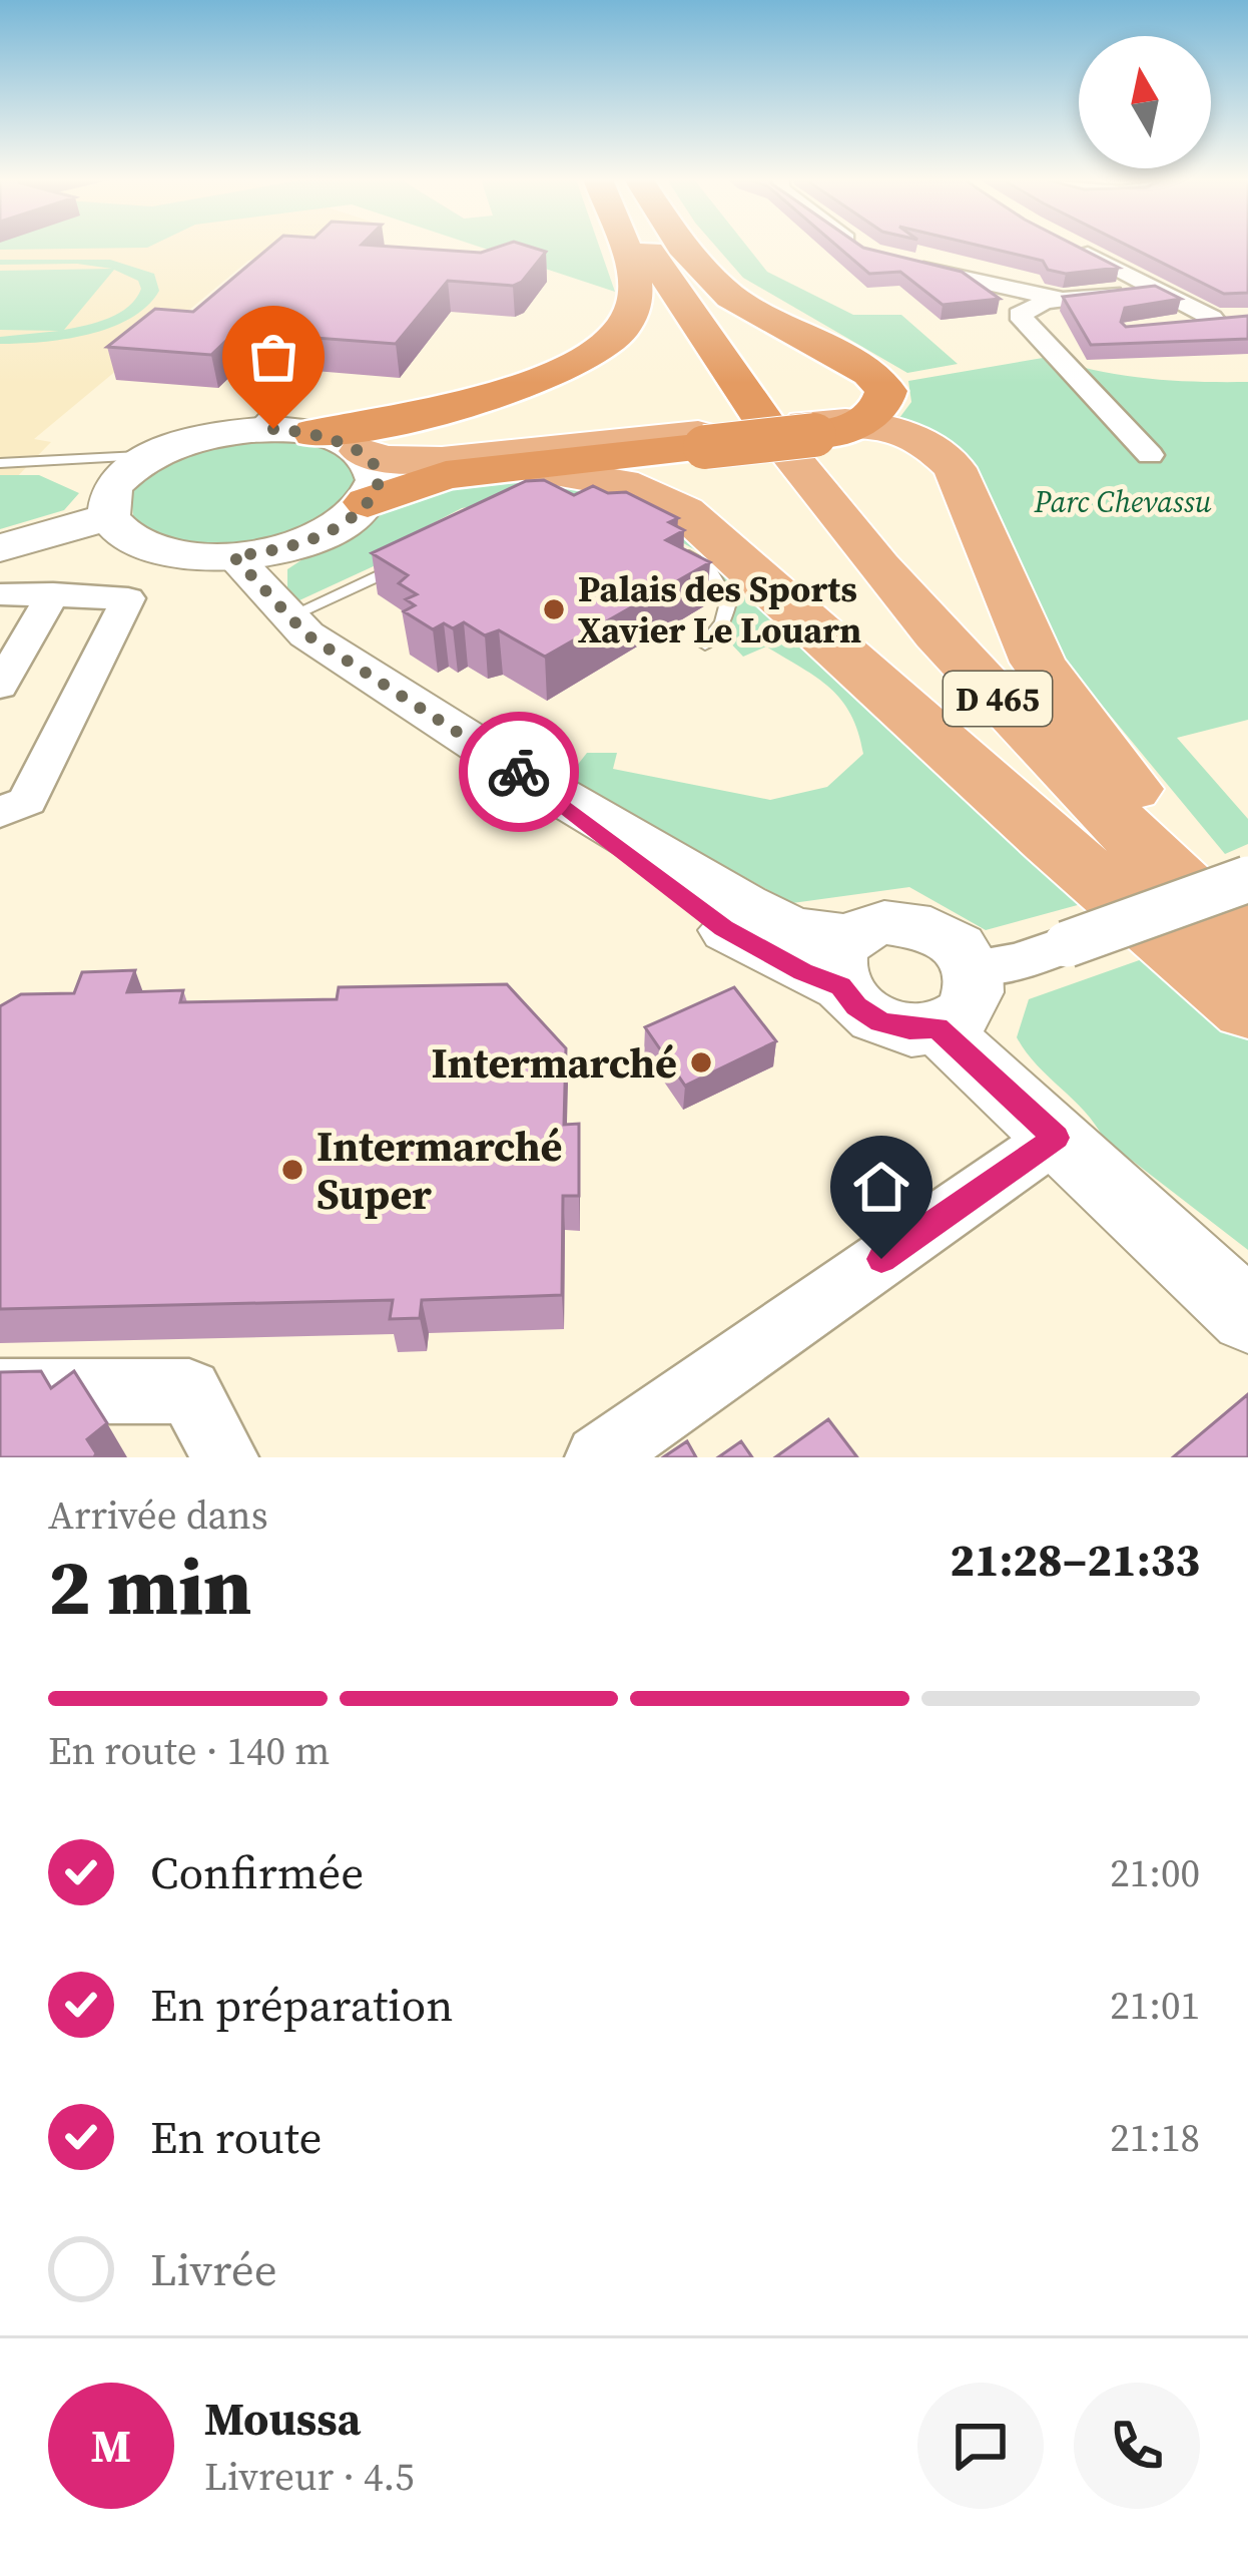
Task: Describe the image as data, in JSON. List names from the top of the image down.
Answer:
{
  "streets": {
    "highway": ["D 465"]
  },
  "parks": ["Parc Chevassu"],
  "places": ["Palais des Sports Xavier Le Louarn", "Intermarché", "Intermarché Super"],
  "north": "top",
  "page": {
    "heading": ["2 min", "Arrivée dans", "21:28–21:33"],
    "panel": ["Moussa", "Livreur · 4.5"],
    "bar": "En route · 140 m",
    "list": [
      ["Confirmée", "21:00"],
      ["En préparation", "21:01"],
      ["En route", "21:18"],
      "Livrée"
    ],
    "round": "M"
  }
}
